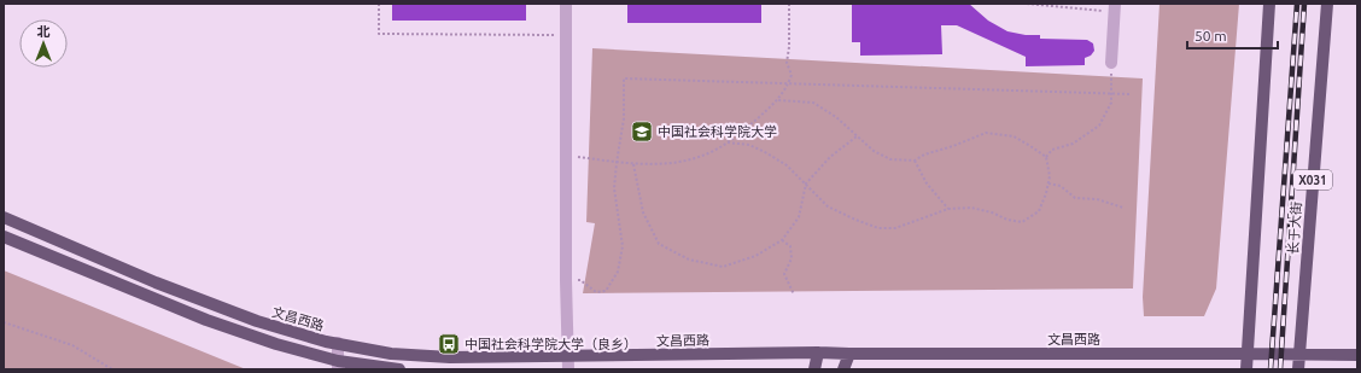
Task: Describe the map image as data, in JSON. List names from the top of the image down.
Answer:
{
  "streets": {
    "main road": ["X031", "长于大街", "文昌西路"]
  },
  "crossings": [
    ["长于大街", "文昌西路"]
  ],
  "places": {
    "school or university": ["中国社会科学院大学"],
    "bus stop": ["中国社会科学院大学（良乡）"]
  },
  "scale_bar": "50 m",
  "north": "top"
}
